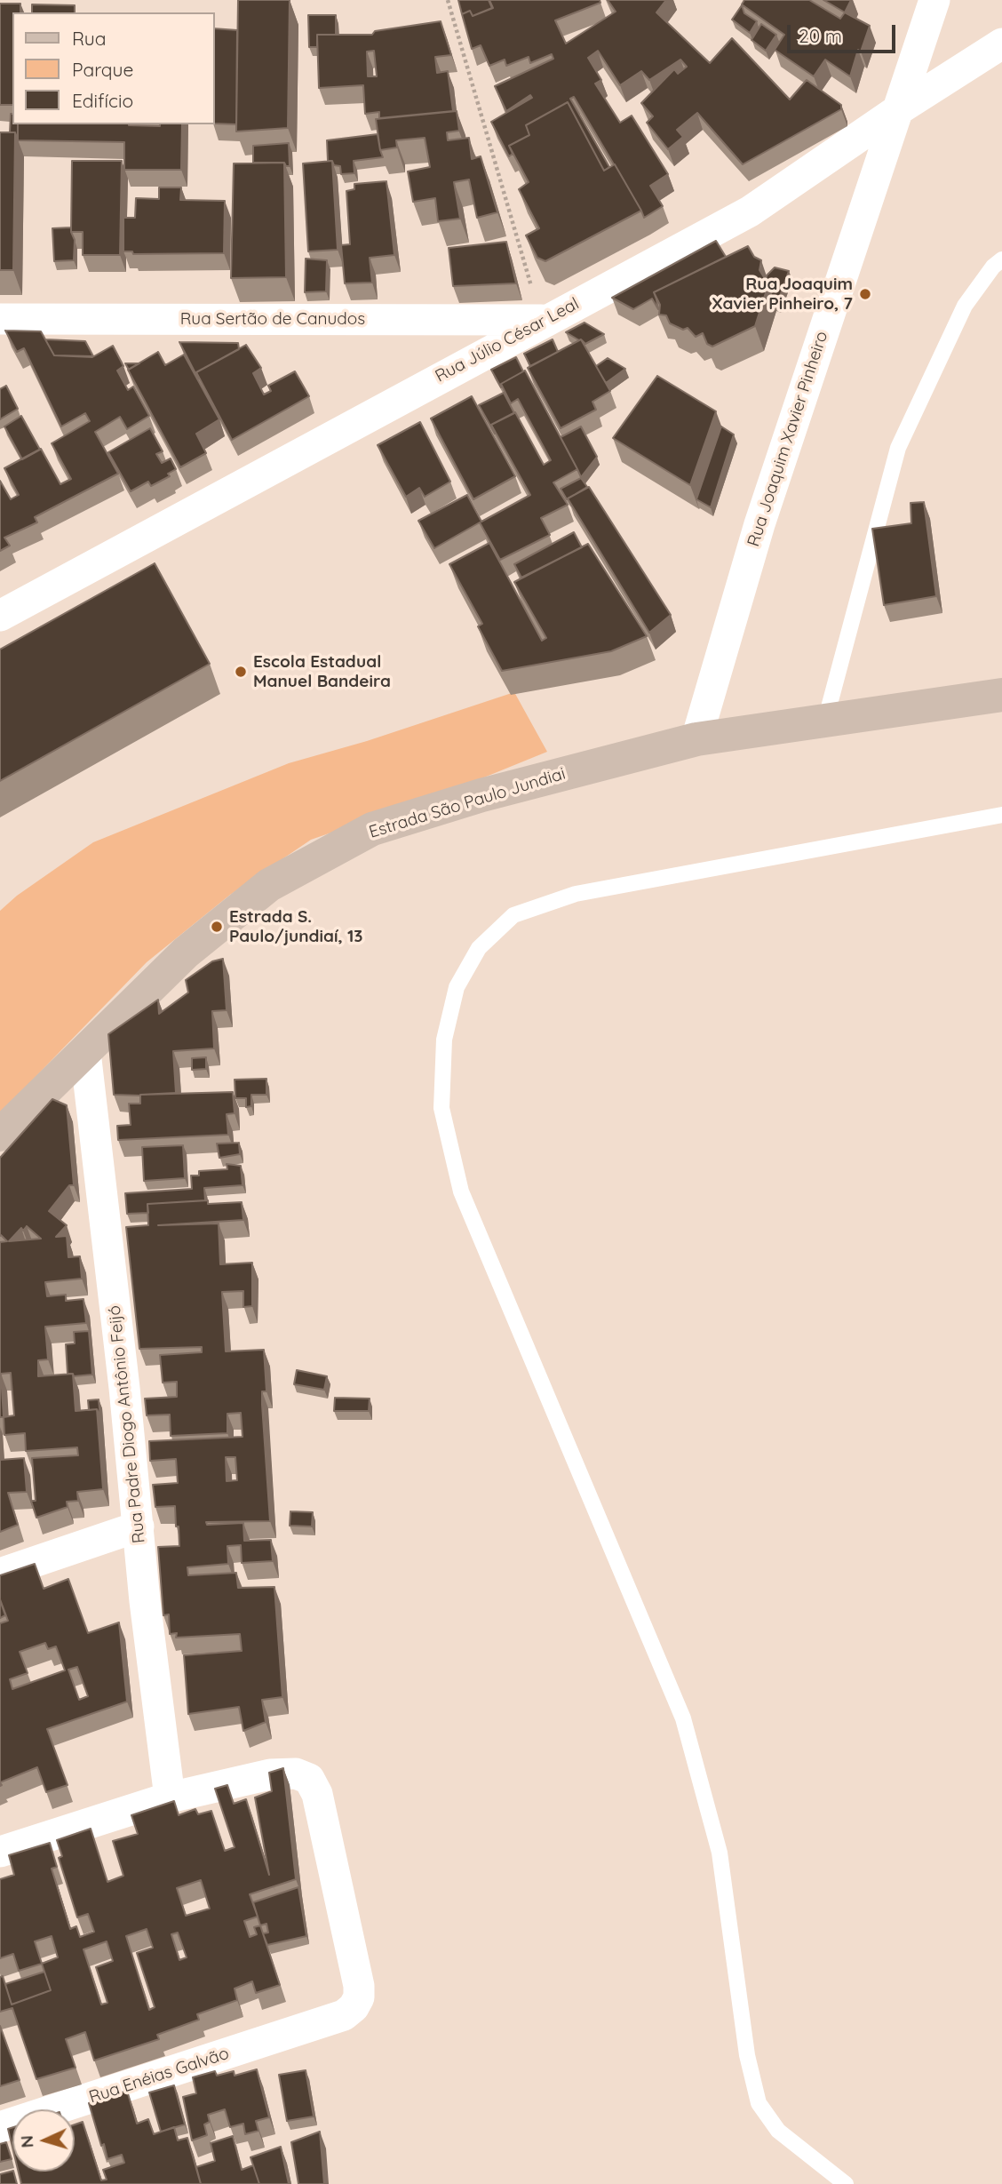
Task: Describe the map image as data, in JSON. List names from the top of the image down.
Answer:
{
  "streets": {
    "main road": ["Estrada São Paulo Jundiai"],
    "street": [
      "Rua Sertão de Canudos",
      "Rua Júlio César Leal",
      "Rua Joaquim Xavier Pinheiro",
      "Rua Padre Diogo Antônio Feijó",
      "Rua Enéias Galvão"
    ]
  },
  "crossings": [
    ["Rua Sertão de Canudos", "Rua Júlio César Leal"],
    ["Rua Júlio César Leal", "Rua Joaquim Xavier Pinheiro"],
    ["Rua Joaquim Xavier Pinheiro", "Estrada São Paulo Jundiai"],
    ["Estrada São Paulo Jundiai", "Rua Padre Diogo Antônio Feijó"],
    ["Rua Padre Diogo Antônio Feijó", "Rua Enéias Galvão"]
  ],
  "places": ["Rua Joaquim Xavier Pinheiro, 7", "Escola Estadual Manuel Bandeira", "Estrada S. Paulo/jundiaí, 13"],
  "legend": ["Rua", "Parque", "Edifício"],
  "scale_bar": "20 m",
  "north": "left"
}
